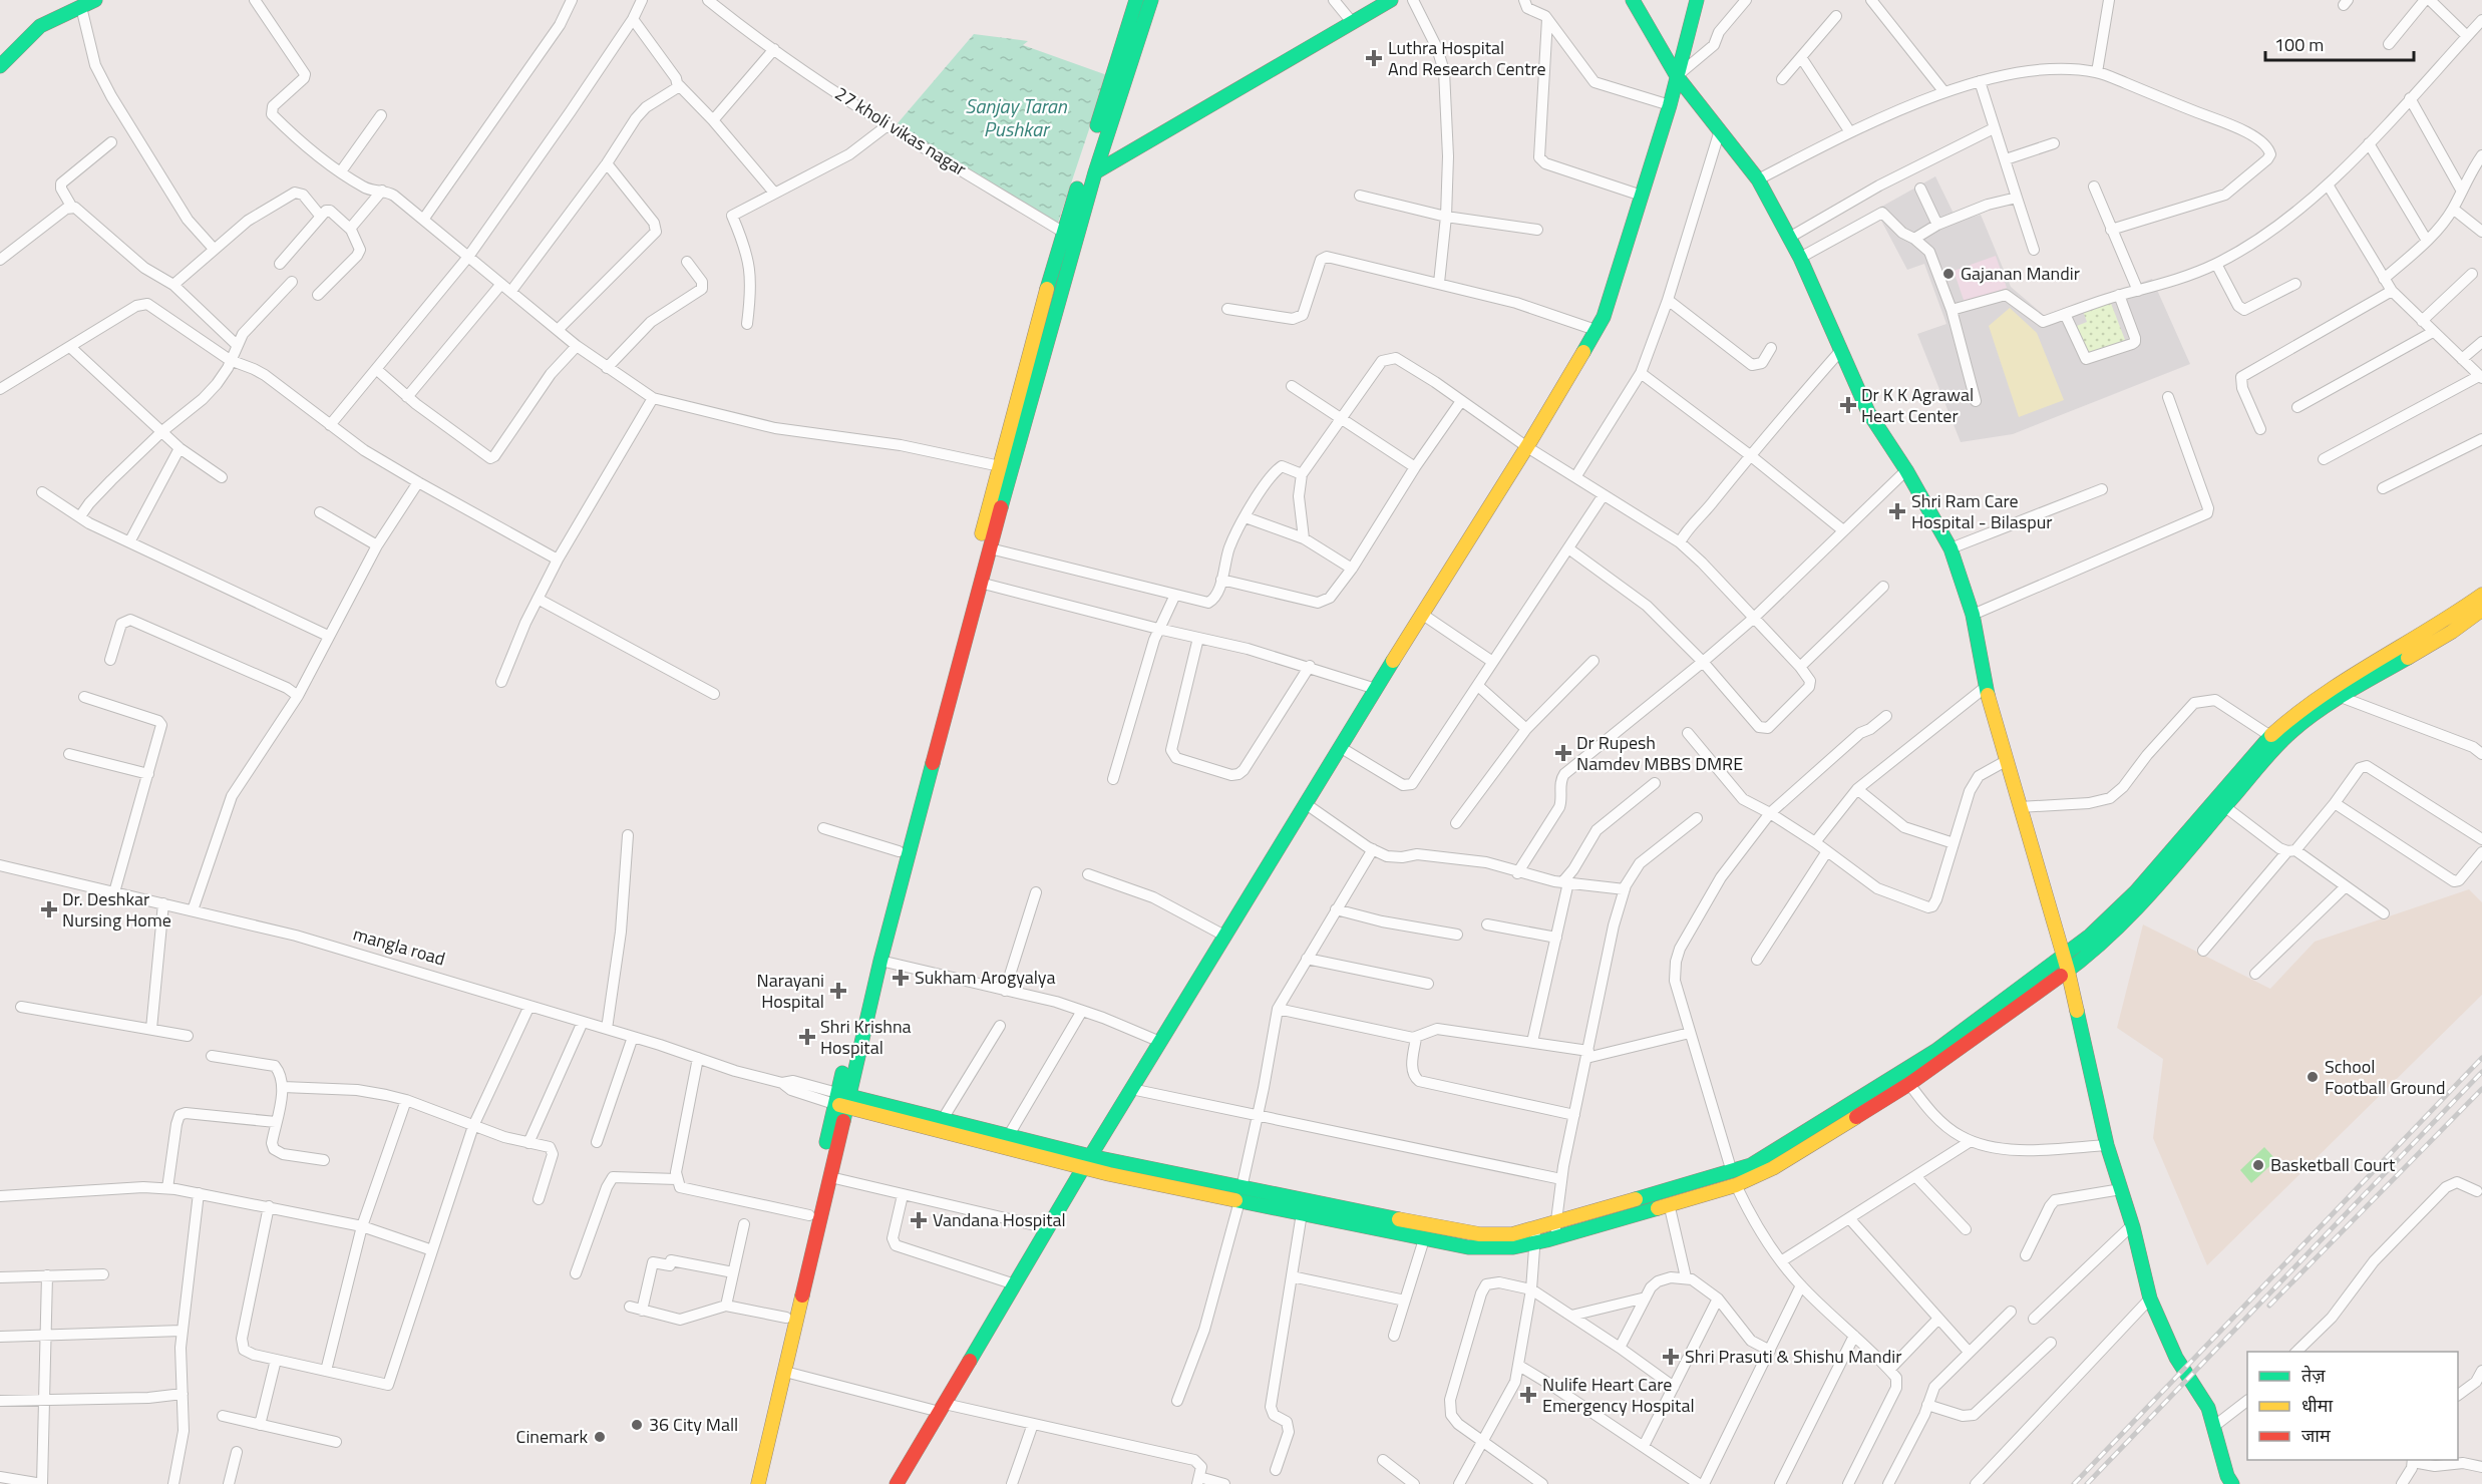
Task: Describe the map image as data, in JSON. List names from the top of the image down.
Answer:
{
  "streets": {
    "street": ["27 kholi vikas nagar", "mangla road"]
  },
  "water": ["Sanjay Taran Pushkar"],
  "places": {
    "health": [
      "Luthra Hospital And Research Centre",
      "Dr K K Agrawal Heart Center",
      "Shri Ram Care Hospital - Bilaspur",
      "Dr Rupesh Namdev MBBS DMRE",
      "Dr. Deshkar Nursing Home",
      "Sukham Arogyalya",
      "Narayani Hospital",
      "Shri Krishna Hospital",
      "Vandana Hospital",
      "Shri Prasuti & Shishu Mandir",
      "Nulife Heart Care Emergency Hospital"
    ],
    "other": [
      "Gajanan Mandir",
      "School Football Ground",
      "Basketball Court",
      "36 City Mall",
      "Cinemark"
    ]
  },
  "legend": ["तेज़", "धीमा", "जाम"],
  "scale_bar": "100 m"
}
